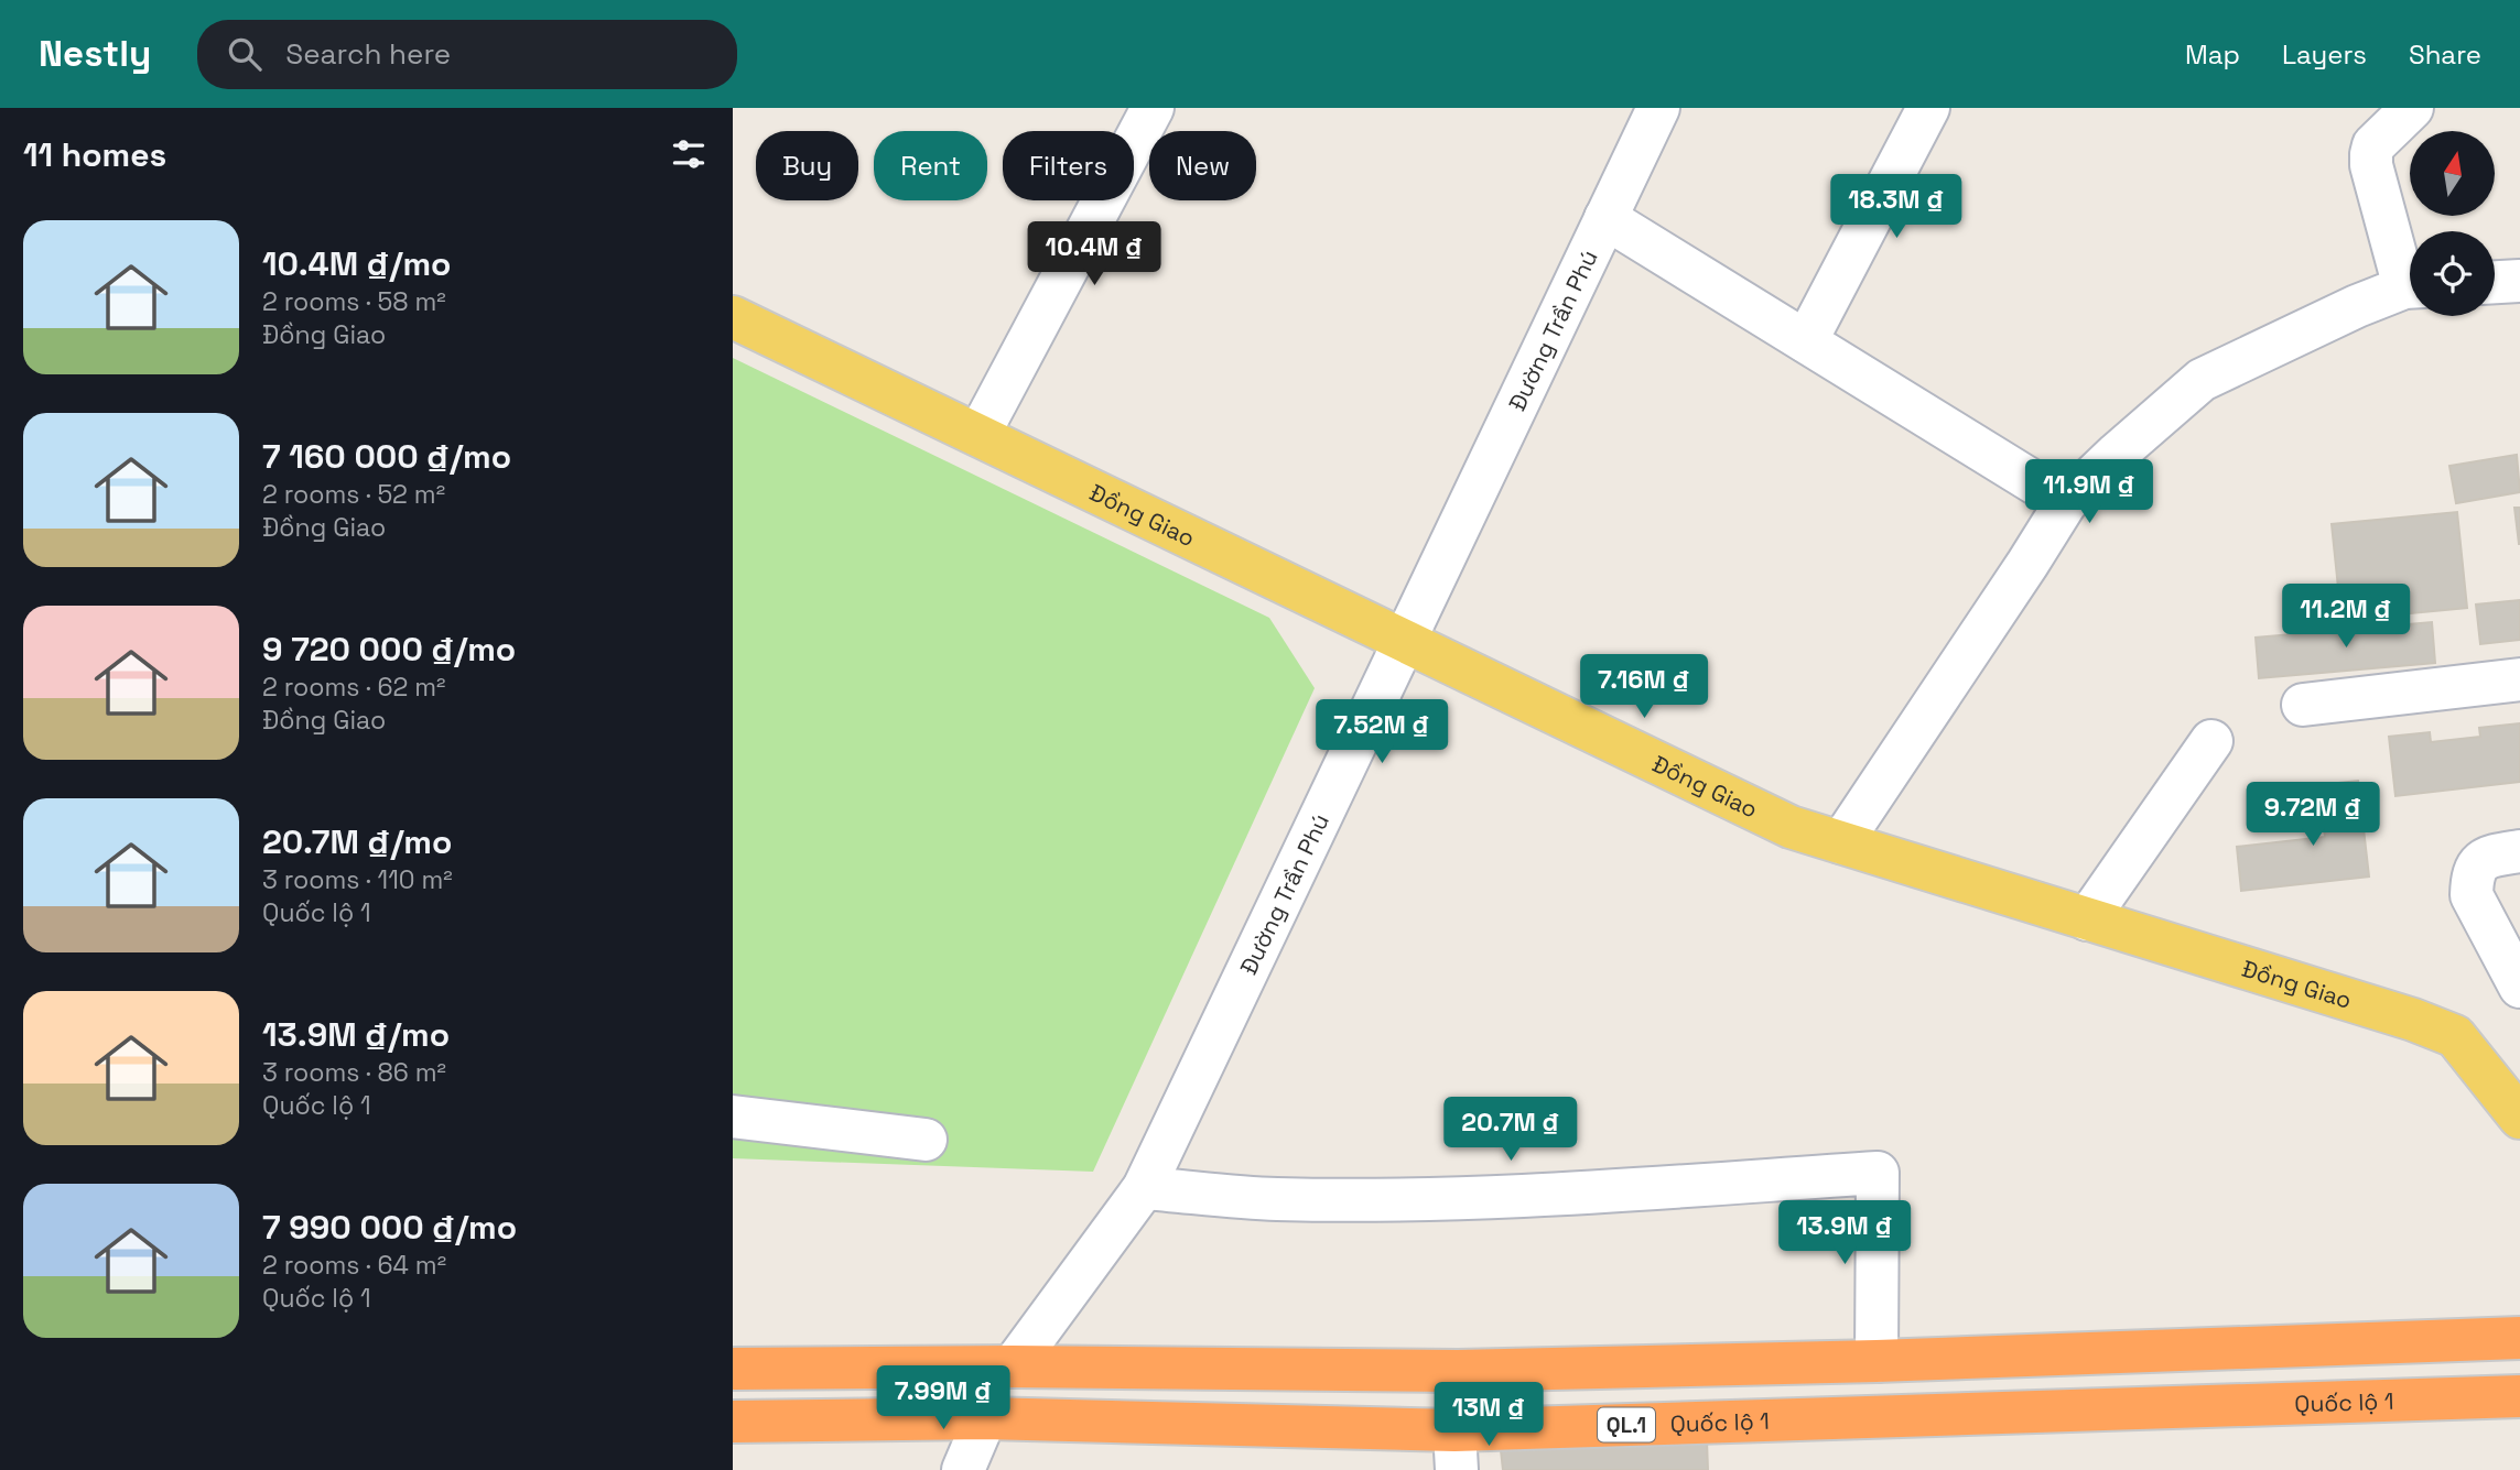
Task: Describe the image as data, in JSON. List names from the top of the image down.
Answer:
{
  "streets": {
    "highway": ["Quốc lộ 1", "QL.1"],
    "main road": ["Đồng Giao"],
    "street": ["Đường Trần Phú"]
  },
  "crossings": [
    ["Đường Trần Phú", "Đồng Giao"]
  ],
  "north": "top",
  "page": {
    "header": "Nestly",
    "search": "Search here",
    "nav": ["Map", "Layers", "Share"],
    "heading": "11 homes",
    "chip": [
      "Buy",
      "Rent",
      "Filters",
      "New"
    ],
    "price": [
      "18.3M ₫",
      "10.4M ₫",
      "11.9M ₫",
      "11.2M ₫",
      "7.16M ₫",
      "7.52M ₫",
      "9.72M ₫",
      "20.7M ₫",
      "13.9M ₫",
      "7.99M ₫",
      "13M ₫"
    ],
    "list": [
      {
        "name": "10.4M ₫/mo",
        "note": "2 rooms · 58 m² · Đồng Giao"
      },
      {
        "name": "7 160 000 ₫/mo",
        "note": "2 rooms · 52 m² · Đồng Giao"
      },
      {
        "name": "9 720 000 ₫/mo",
        "note": "2 rooms · 62 m² · Đồng Giao"
      },
      {
        "name": "20.7M ₫/mo",
        "note": "3 rooms · 110 m² · Quốc lộ 1"
      },
      {
        "name": "13.9M ₫/mo",
        "note": "3 rooms · 86 m² · Quốc lộ 1"
      },
      {
        "name": "7 990 000 ₫/mo",
        "note": "2 rooms · 64 m² · Quốc lộ 1"
      }
    ]
  }
}
